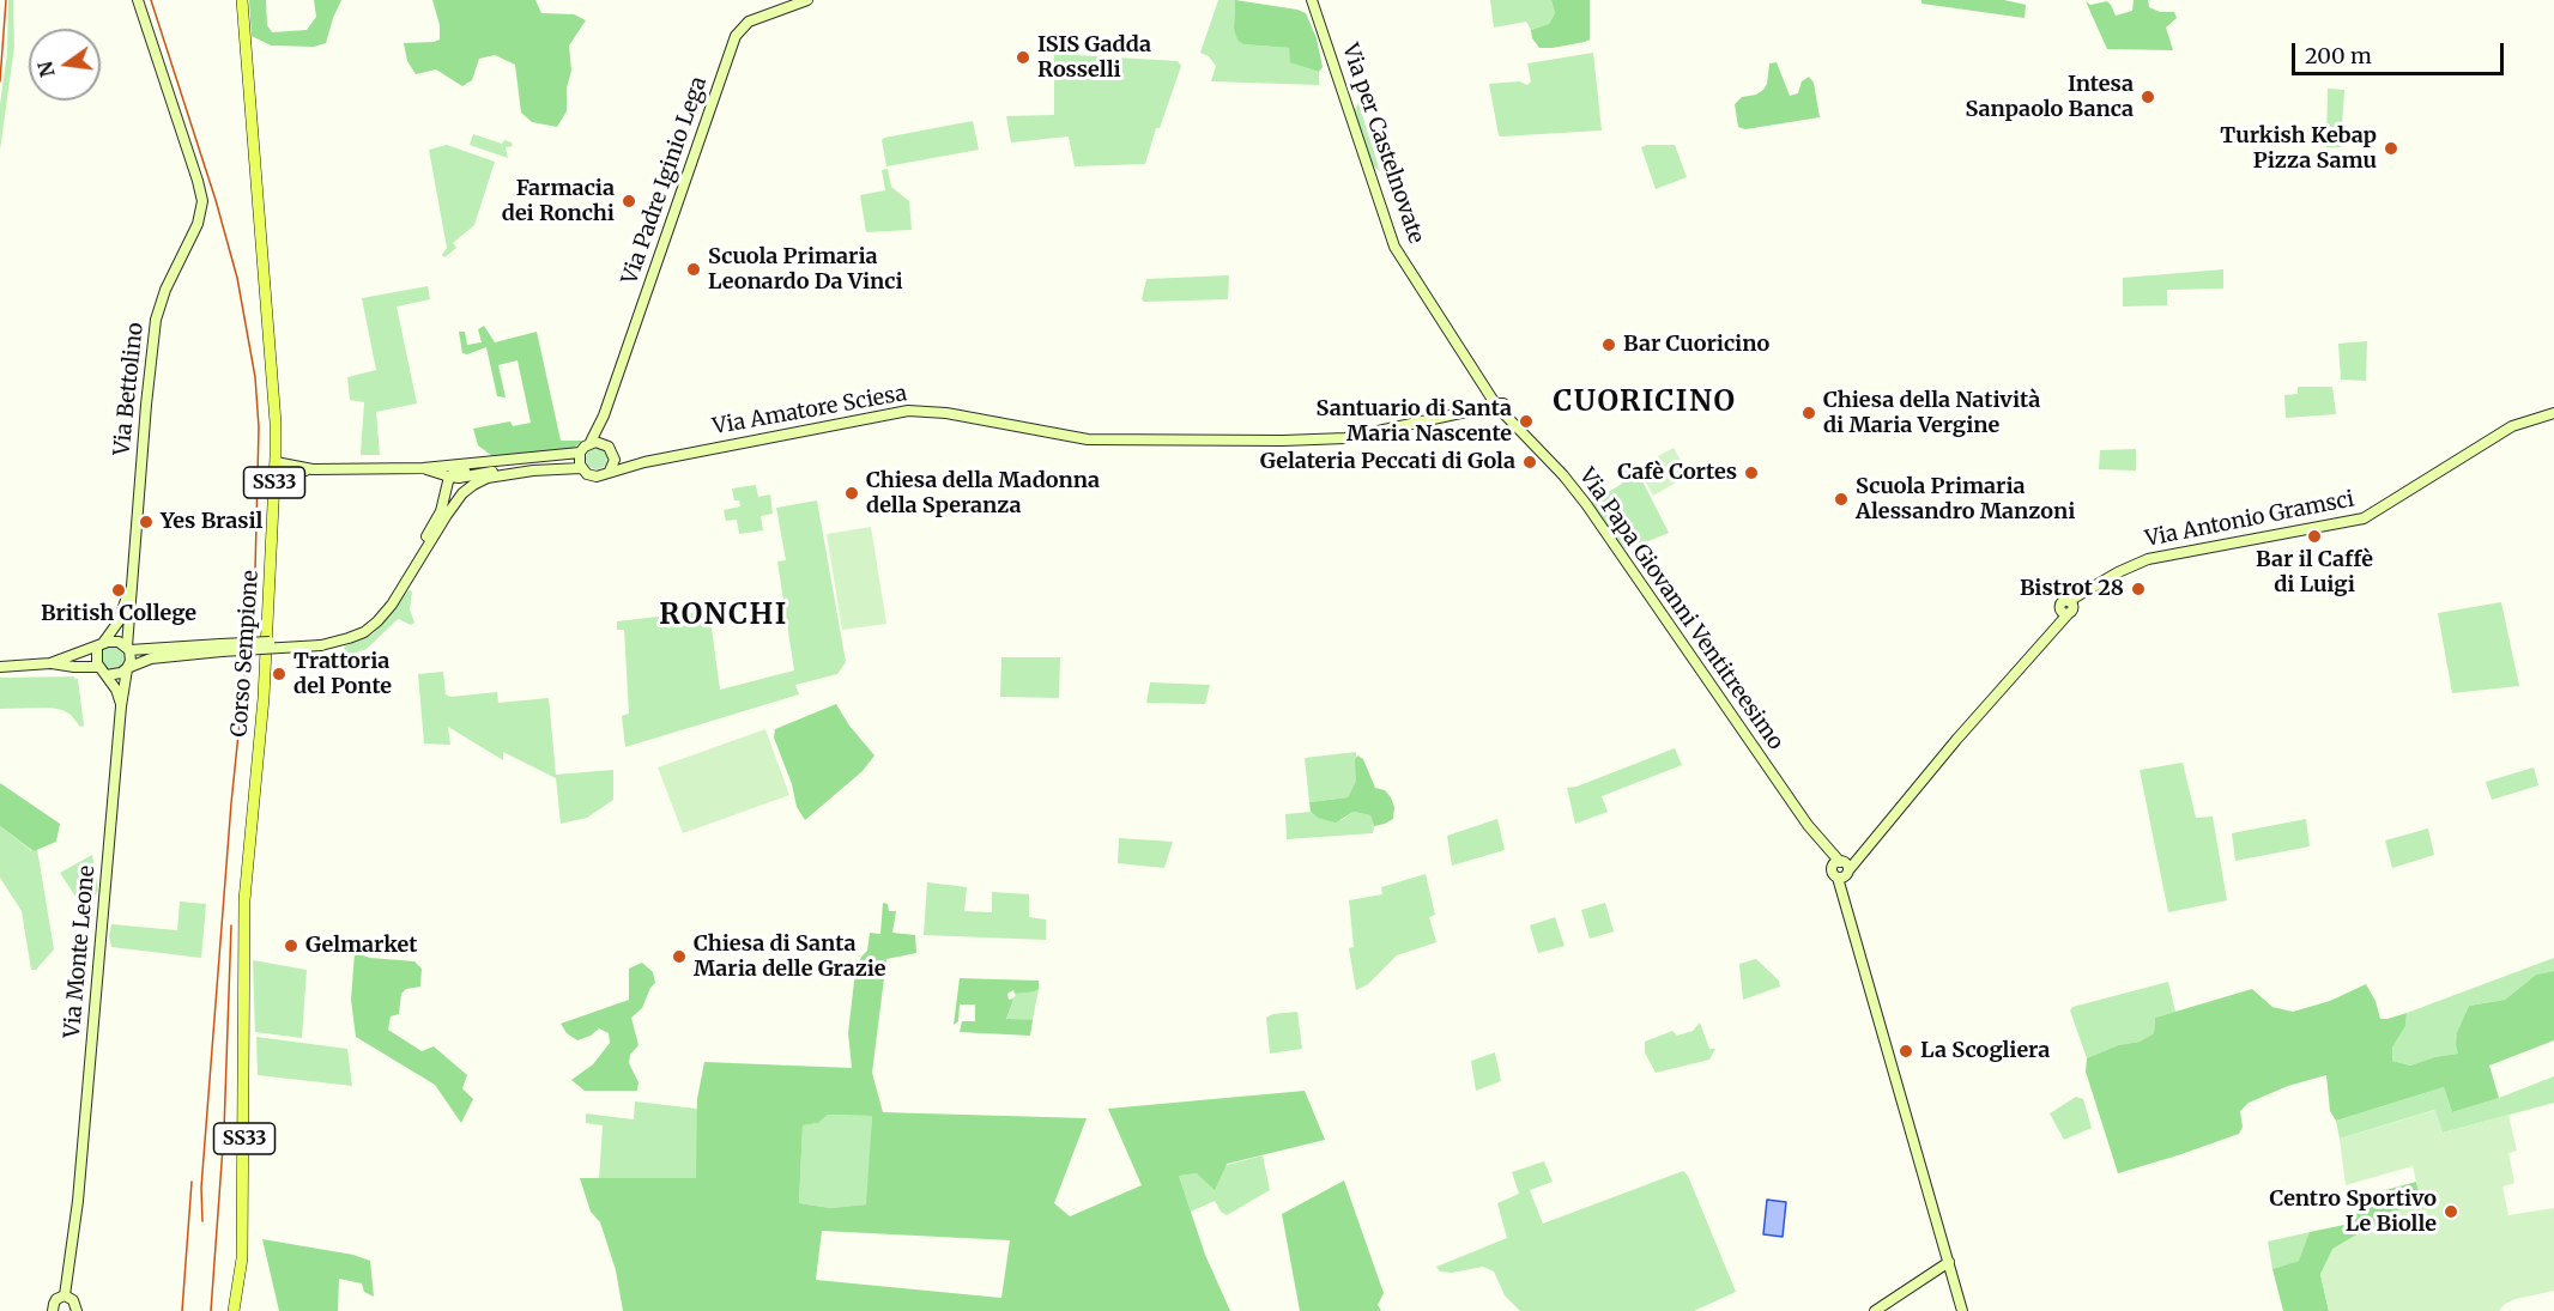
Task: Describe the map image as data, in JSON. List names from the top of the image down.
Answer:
{
  "streets": {
    "main road": ["SS33", "Corso Sempione"],
    "street": [
      "Via per Castelnovate",
      "Via Padre Iginio Lega",
      "Via Bettolino",
      "Via Amatore Sciesa",
      "Via Antonio Gramsci",
      "Via Papa Giovanni Ventitreesimo",
      "Via Monte Leone"
    ]
  },
  "crossings": [
    ["Via per Castelnovate", "Via Amatore Sciesa"],
    ["Via per Castelnovate", "Via Papa Giovanni Ventitreesimo"],
    ["Via Padre Iginio Lega", "Via Amatore Sciesa"],
    ["Via Amatore Sciesa", "Via Papa Giovanni Ventitreesimo"],
    ["Via Antonio Gramsci", "Via Papa Giovanni Ventitreesimo"]
  ],
  "districts": ["CUORICINO", "RONCHI"],
  "places": [
    "ISIS Gadda Rosselli",
    "Intesa Sanpaolo Banca",
    "Turkish Kebap Pizza Samu",
    "Farmacia dei Ronchi",
    "Scuola Primaria Leonardo Da Vinci",
    "Bar Cuoricino",
    "Chiesa della Natività di Maria Vergine",
    "Santuario di Santa Maria Nascente",
    "Gelateria Peccati di Gola",
    "Cafè Cortes",
    "Chiesa della Madonna della Speranza",
    "Scuola Primaria Alessandro Manzoni",
    "Yes Brasil",
    "Bar il Caffè di Luigi",
    "Bistrot 28",
    "British College",
    "Trattoria del Ponte",
    "Gelmarket",
    "Chiesa di Santa Maria delle Grazie",
    "La Scogliera",
    "Centro Sportivo Le Biolle"
  ],
  "scale_bar": "200 m",
  "north": "left"
}
